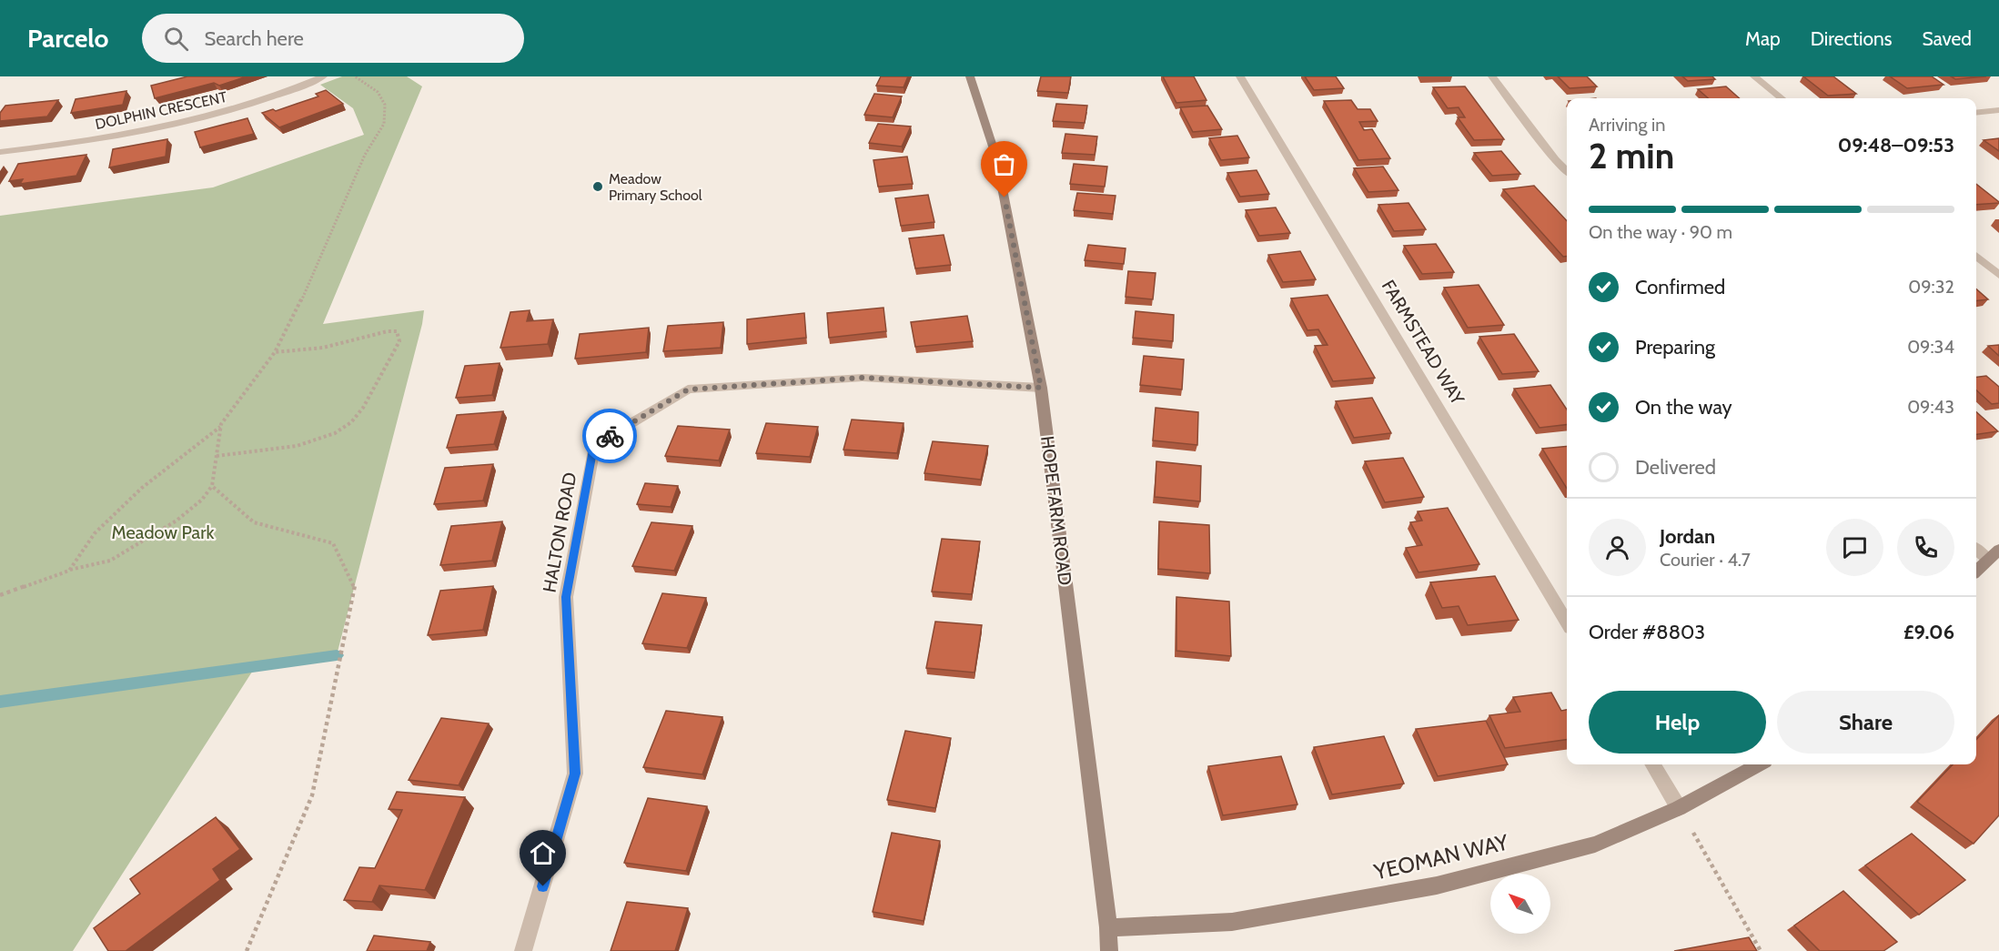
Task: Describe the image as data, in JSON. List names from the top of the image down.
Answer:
{
  "streets": {
    "street": [
      "DOLPHIN CRESCENT",
      "FARMSTEAD WAY",
      "HOPE FARM ROAD",
      "HALTON ROAD",
      "YEOMAN WAY"
    ]
  },
  "crossings": [
    ["HOPE FARM ROAD", "HALTON ROAD"],
    ["HOPE FARM ROAD", "YEOMAN WAY"]
  ],
  "parks": ["Meadow Park"],
  "places": ["Meadow Primary School"],
  "north": "top left",
  "page": {
    "header": "Parcelo",
    "search": "Search here",
    "nav": ["Map", "Directions", "Saved"],
    "heading": ["2 min", "Arriving in", "09:48–09:53"],
    "panel": [
      "Jordan",
      "Courier · 4.7",
      "Order #8803",
      "£9.06"
    ],
    "bar": "On the way · 90 m",
    "list": [
      ["Confirmed", "09:32"],
      ["Preparing", "09:34"],
      ["On the way", "09:43"],
      "Delivered"
    ],
    "buttons": ["Help", "Share"]
  }
}
